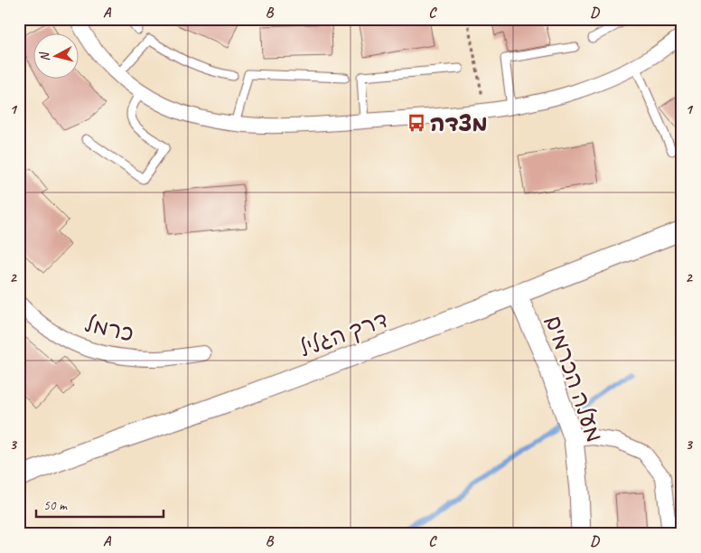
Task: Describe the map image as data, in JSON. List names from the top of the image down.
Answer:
{
  "streets": {
    "street": ["כרמל", "דרך הגליל", "מעלה הכרמים"]
  },
  "crossings": [
    ["דרך הגליל", "מעלה הכרמים"]
  ],
  "places": {
    "bus stop": ["מצדה"]
  },
  "scale_bar": "50 m",
  "north": "left",
  "grid": {
    "columns": [
      "A",
      "B",
      "C",
      "D"
    ],
    "rows": ["1", "2", "3"]
  }
}
